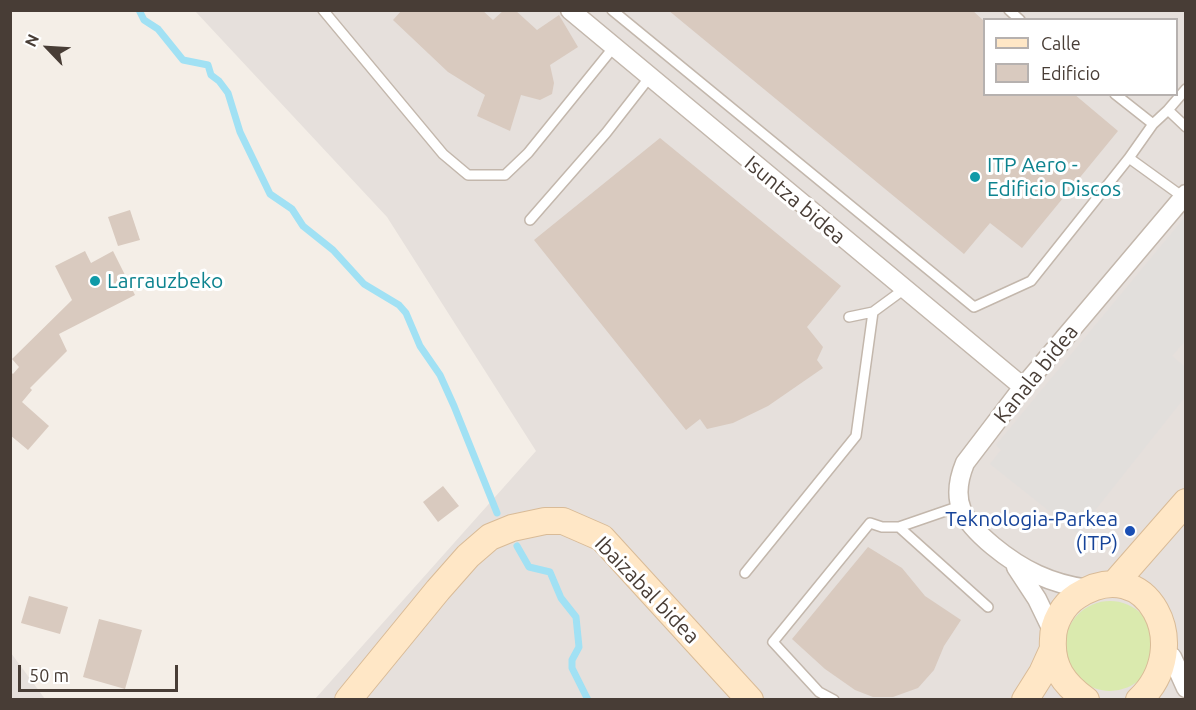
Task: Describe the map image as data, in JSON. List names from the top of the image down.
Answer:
{
  "streets": {
    "street": ["Isuntza bidea", "Kanala bidea", "Ibaizabal bidea"]
  },
  "crossings": [
    ["Isuntza bidea", "Kanala bidea"]
  ],
  "places": ["ITP Aero - Edificio Discos", "Larrauzbeko", "Teknologia-Parkea (ITP)"],
  "legend": ["Calle", "Edificio"],
  "scale_bar": "50 m",
  "north": "top left"
}
